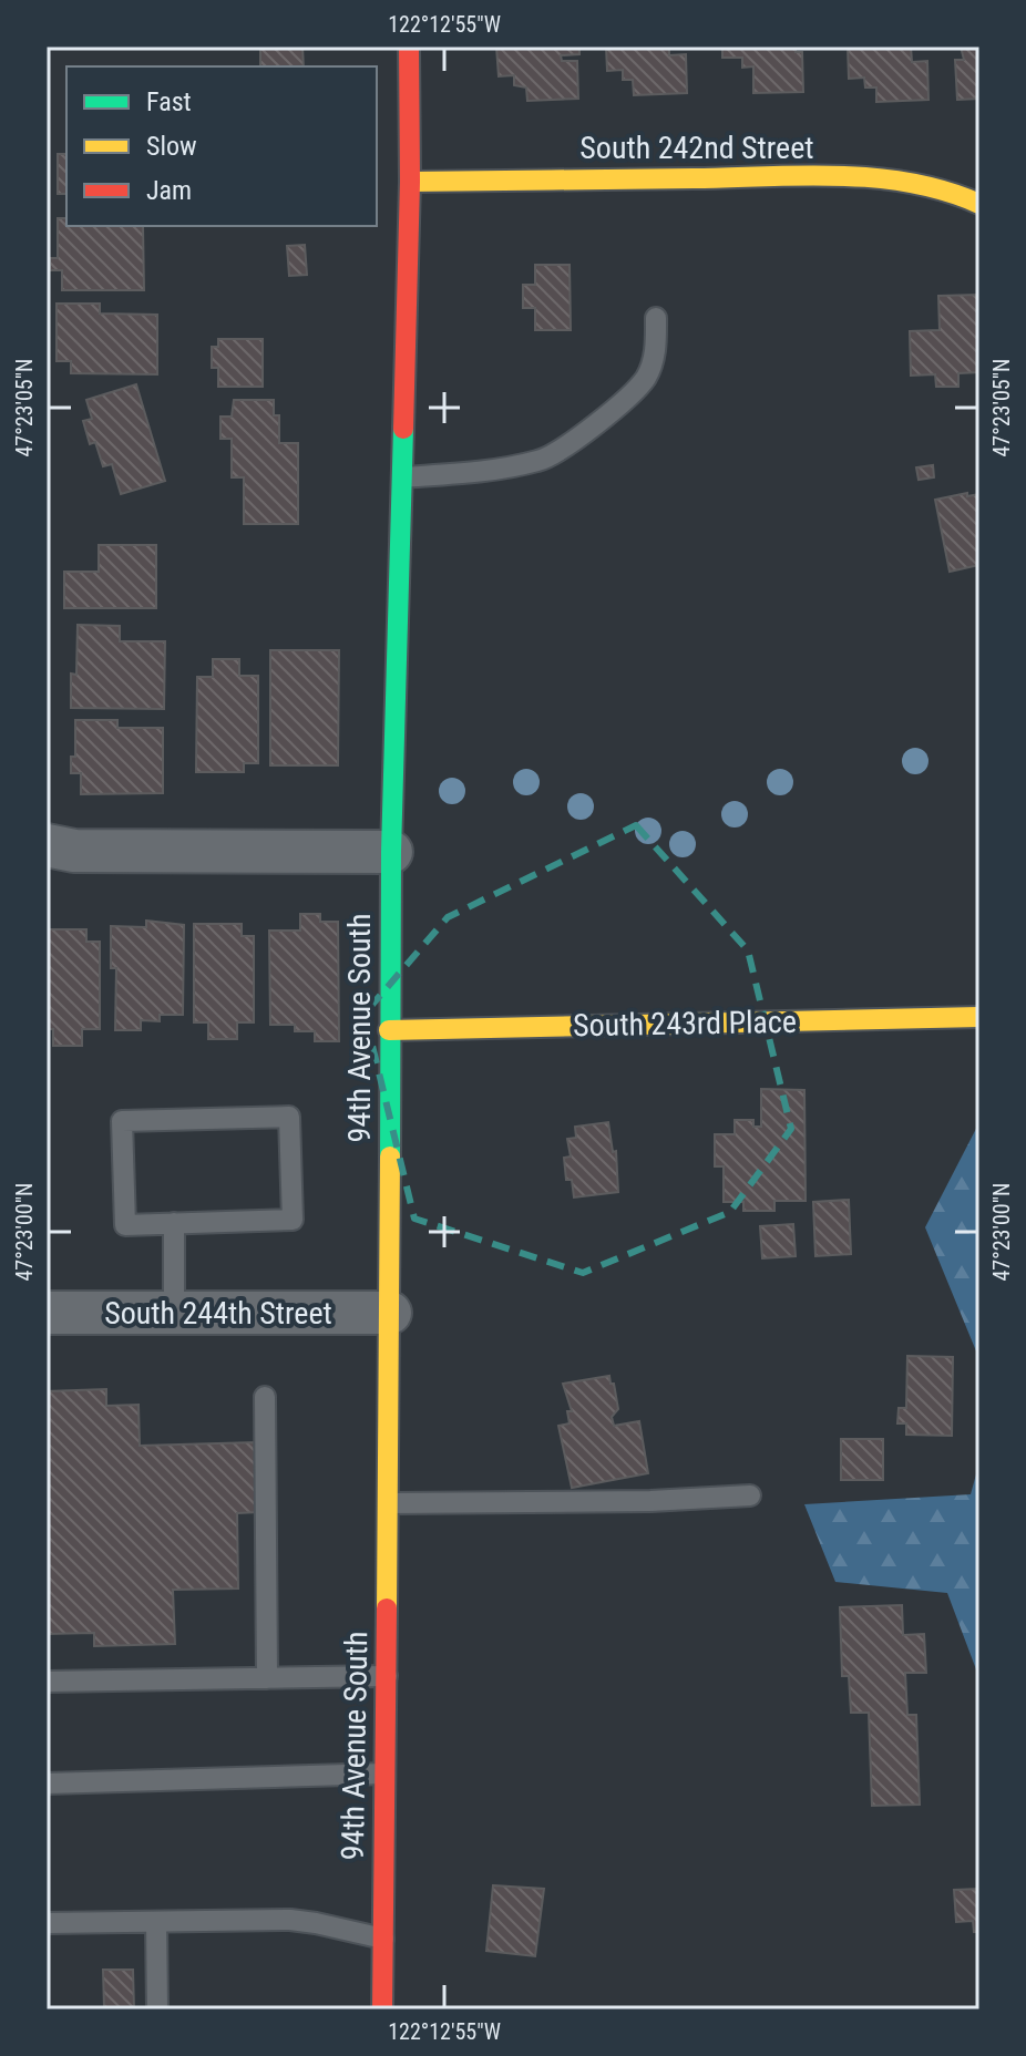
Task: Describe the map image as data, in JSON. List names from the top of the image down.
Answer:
{
  "streets": {
    "street": [
      "South 242nd Street",
      "South 243rd Place",
      "94th Avenue South",
      "South 244th Street"
    ]
  },
  "crossings": [
    ["South 242nd Street", "94th Avenue South"],
    ["South 243rd Place", "94th Avenue South"],
    ["94th Avenue South", "South 244th Street"]
  ],
  "legend": ["Fast", "Slow", "Jam"],
  "coordinates": ["122°12'55\"W", "47°23'05\"N", "47°23'00\"N"]
}
